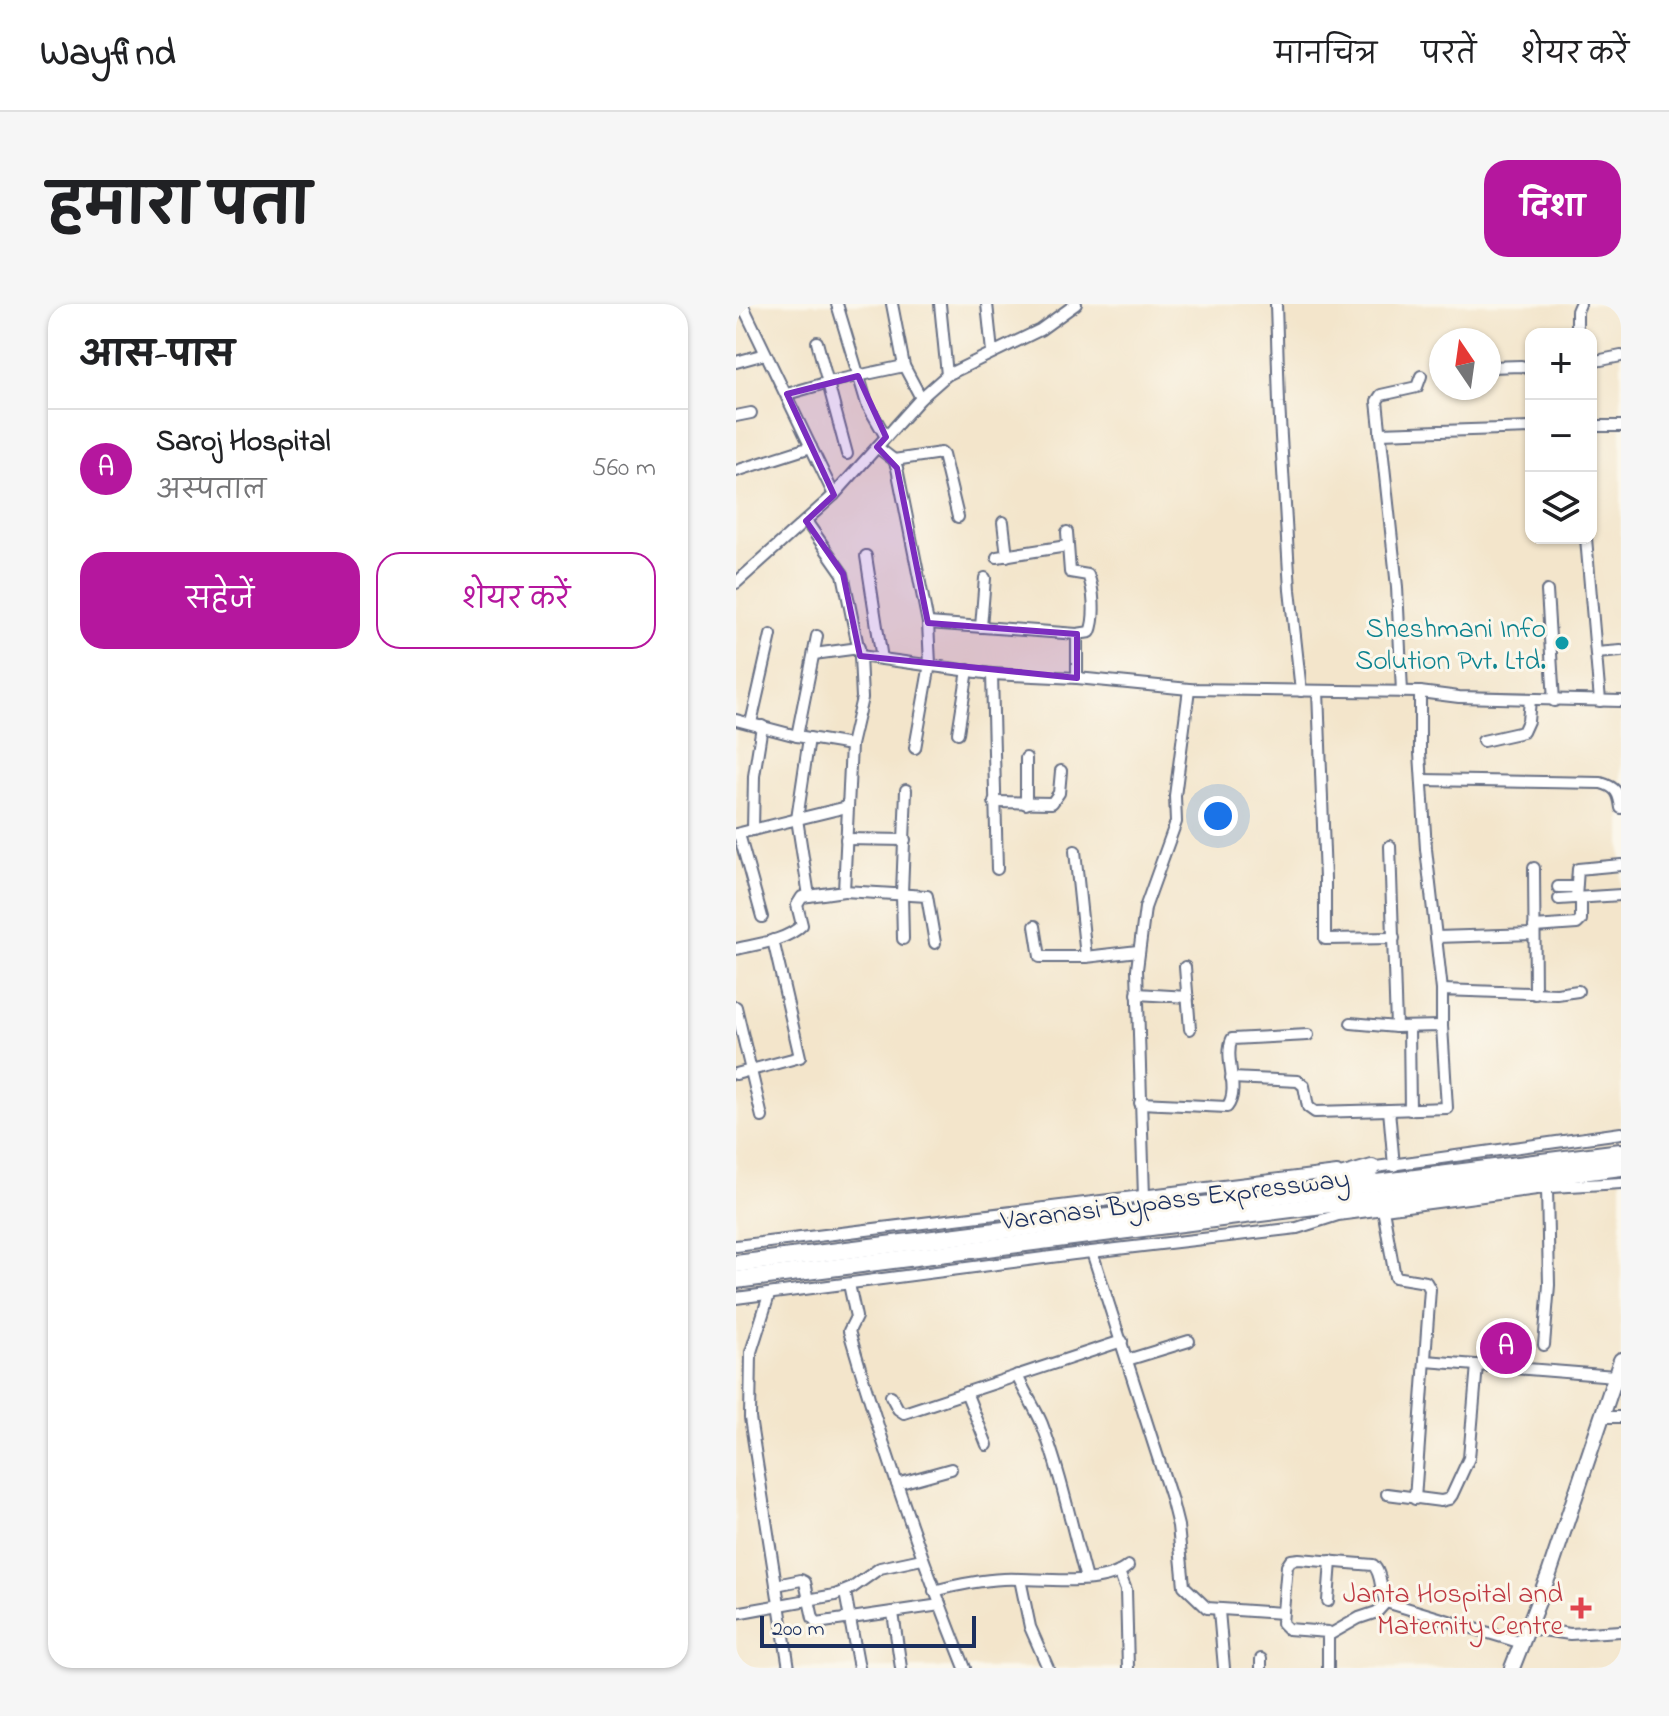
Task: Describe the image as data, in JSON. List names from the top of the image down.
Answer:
{
  "streets": {
    "highway": ["Varanasi Bypass Expressway"]
  },
  "places": {
    "other": ["Sheshmani Info Solution Pvt. Ltd."],
    "health": ["Janta Hospital and Maternity Centre"]
  },
  "scale_bar": "200 m",
  "north": "top",
  "page": {
    "header": "Wayfind",
    "nav": ["मानचित्र", "परतें", "शेयर करें"],
    "title": "हमारा पता",
    "buttons": [
      "दिशा",
      ["सहेजें", "शेयर करें"]
    ],
    "heading": "आस-पास",
    "map_buttons": ["+", "−"],
    "list": [
      {
        "mark": "A",
        "name": "Saroj Hospital",
        "note": "अस्पताल",
        "value": "560 m"
      }
    ],
    "pins": "A",
    "scale": "200 m"
  }
}
